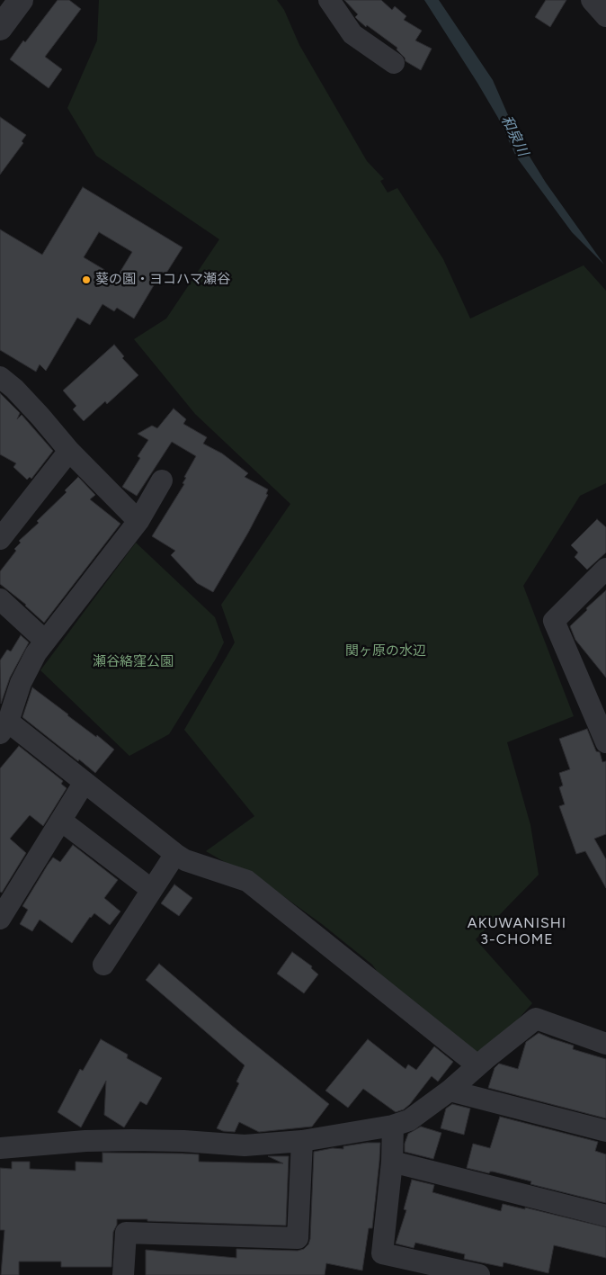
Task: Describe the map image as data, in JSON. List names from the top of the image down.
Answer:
{
  "districts": ["AKUWANISHI 3-CHOME"],
  "water": ["和泉川"],
  "parks": ["関ヶ原の水辺", "瀬谷絡窪公園"],
  "places": ["葵の園・ヨコハマ瀬谷"]
}
